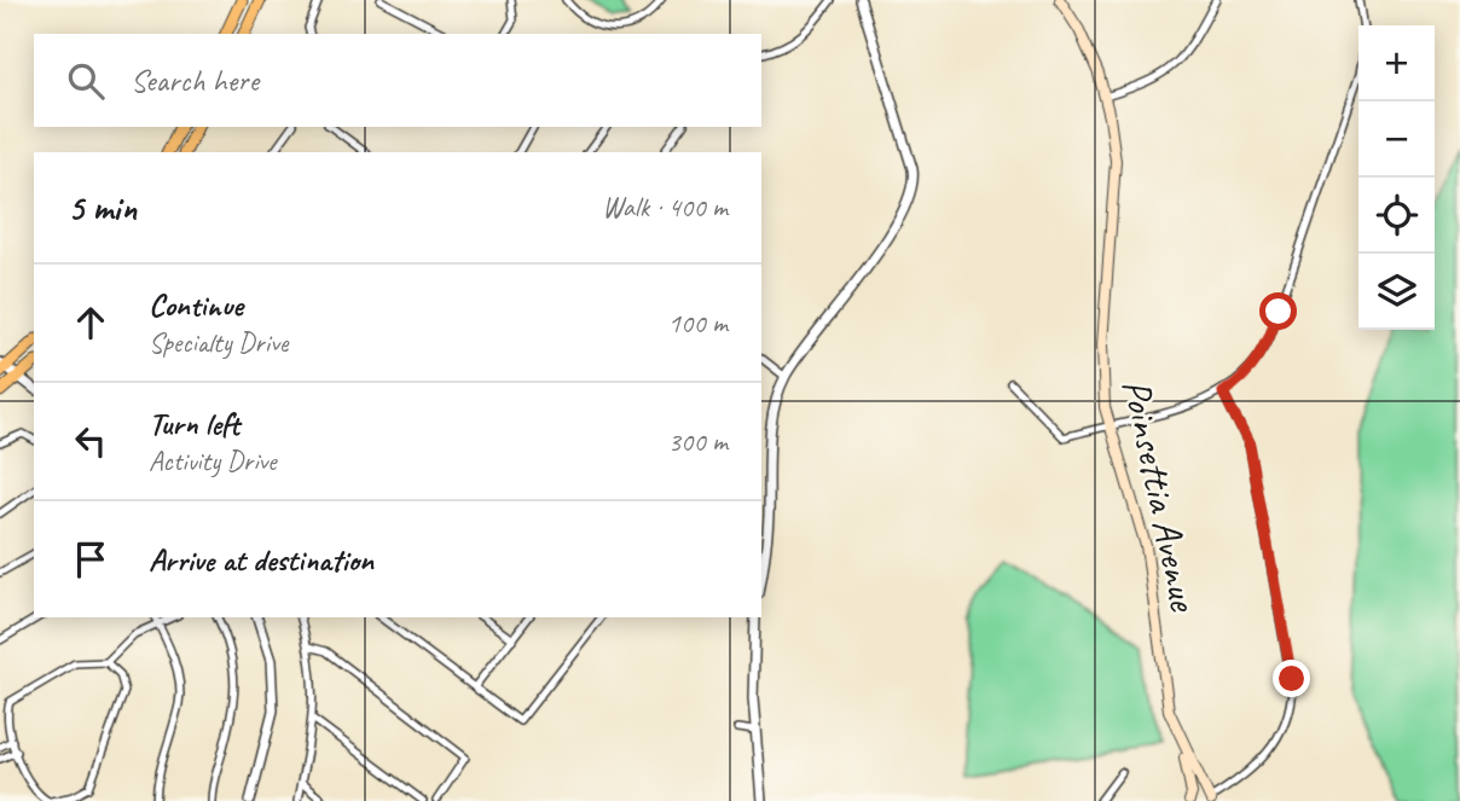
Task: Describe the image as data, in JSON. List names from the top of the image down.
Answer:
{
  "streets": {
    "main road": ["Poinsettia Avenue"]
  },
  "page": {
    "map_buttons": ["+", "−"],
    "search": "Search here",
    "heading": ["5 min", "Walk · 400 m"],
    "list": [
      ["Continue", "Specialty Drive", "100 m"],
      ["Turn left", "Activity Drive", "300 m"],
      "Arrive at destination"
    ]
  }
}
